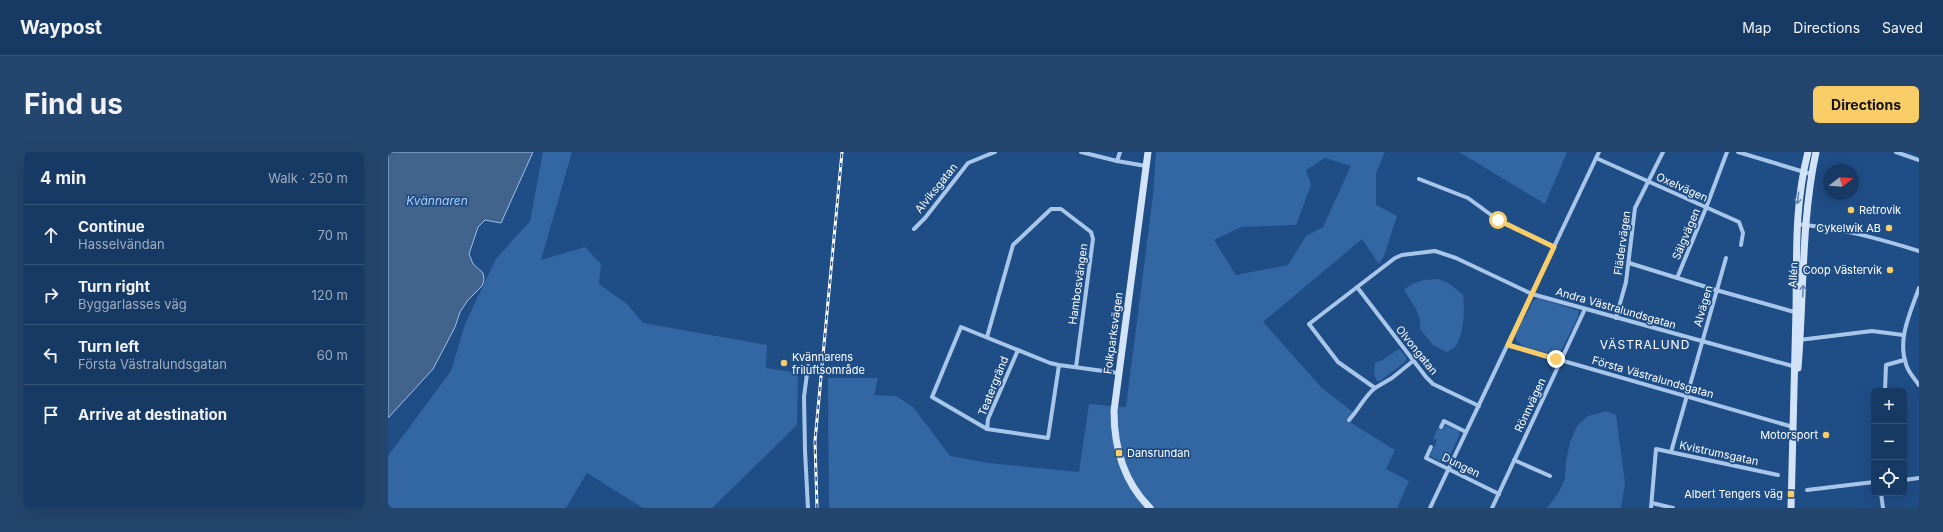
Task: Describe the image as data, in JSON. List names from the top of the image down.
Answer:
{
  "streets": {
    "main road": ["Allén", "Folkparksvägen"],
    "street": [
      "Oxelvägen",
      "Alviksgatan",
      "Sälgvägen",
      "Flädervägen",
      "Hambosvängen",
      "Alvägen",
      "Andra Västralundsgatan",
      "Olvongatan",
      "Första Västralundsgatan",
      "Teatergränd",
      "Rönnvägen",
      "Kvistrumsgatan",
      "Dungen"
    ]
  },
  "crossings": [
    ["Oxelvägen", "Sälgvägen"],
    ["Oxelvägen", "Flädervägen"],
    ["Flädervägen", "Andra Västralundsgatan"],
    ["Allén", "Andra Västralundsgatan"],
    ["Allén", "Första Västralundsgatan"],
    ["Alvägen", "Andra Västralundsgatan"],
    ["Alvägen", "Första Västralundsgatan"],
    ["Alvägen", "Kvistrumsgatan"],
    ["Andra Västralundsgatan", "Olvongatan"],
    ["Andra Västralundsgatan", "Rönnvägen"],
    ["Första Västralundsgatan", "Rönnvägen"],
    ["Rönnvägen", "Dungen"]
  ],
  "districts": ["VÄSTRALUND"],
  "water": ["Kvännaren"],
  "places": {
    "other": [
      "Retrovik",
      "Cykelwik AB",
      "Coop Västervik",
      "Kvännarens friluftsområde",
      "Motorsport"
    ],
    "transit": ["Dansrundan", "Albert Tengers väg"]
  },
  "north": "right",
  "page": {
    "header": "Waypost",
    "nav": ["Map", "Directions", "Saved"],
    "buttons": "Directions",
    "title": "Find us",
    "heading": ["4 min", "Walk · 250 m"],
    "list": [
      ["Continue", "Hasselvändan", "70 m"],
      ["Turn right", "Byggarlasses väg", "120 m"],
      ["Turn left", "Första Västralundsgatan", "60 m"],
      "Arrive at destination"
    ],
    "map_buttons": ["+", "−"]
  }
}
